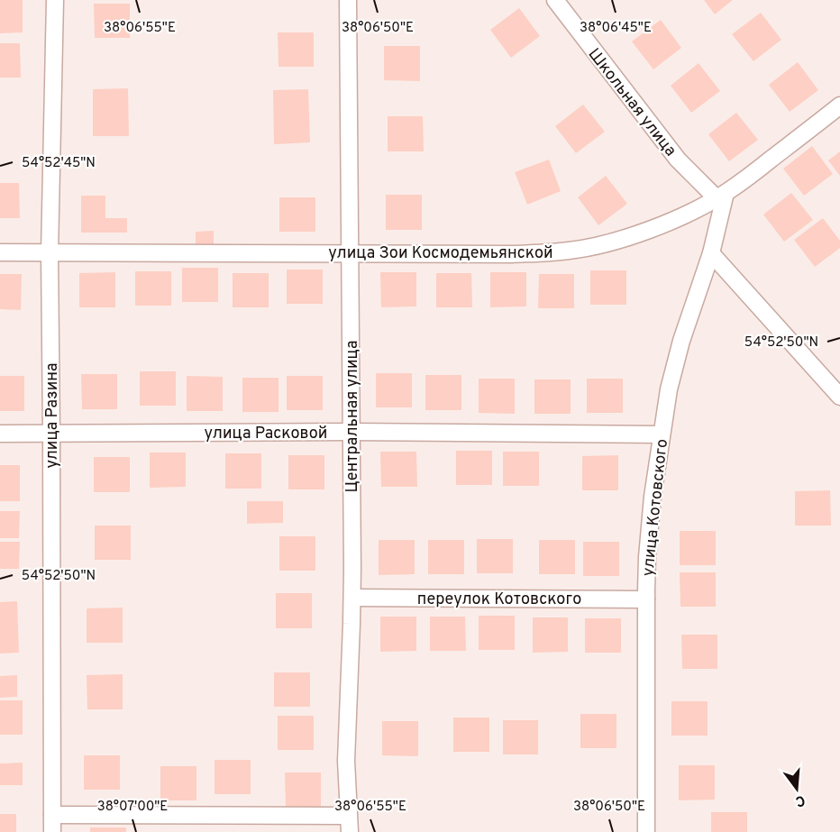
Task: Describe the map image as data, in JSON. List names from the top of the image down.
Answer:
{
  "streets": {
    "street": [
      "Школьная улица",
      "улица Зои Космодемьянской",
      "улица Разина",
      "Центральная улица",
      "улица Расковой",
      "улица Котовского",
      "переулок Котовского"
    ]
  },
  "crossings": [
    ["Школьная улица", "улица Зои Космодемьянской"],
    ["Школьная улица", "улица Котовского"],
    ["улица Зои Космодемьянской", "улица Разина"],
    ["улица Зои Космодемьянской", "Центральная улица"],
    ["улица Зои Космодемьянской", "улица Котовского"],
    ["улица Разина", "улица Расковой"],
    ["Центральная улица", "улица Расковой"],
    ["Центральная улица", "переулок Котовского"],
    ["улица Расковой", "улица Котовского"],
    ["улица Котовского", "переулок Котовского"]
  ],
  "north": "bottom",
  "coordinates": [
    "38°06'55\"E",
    "38°06'50\"E",
    "38°06'45\"E",
    "54°52'45\"N",
    "54°52'50\"N",
    "38°07'00\"E"
  ]
}
